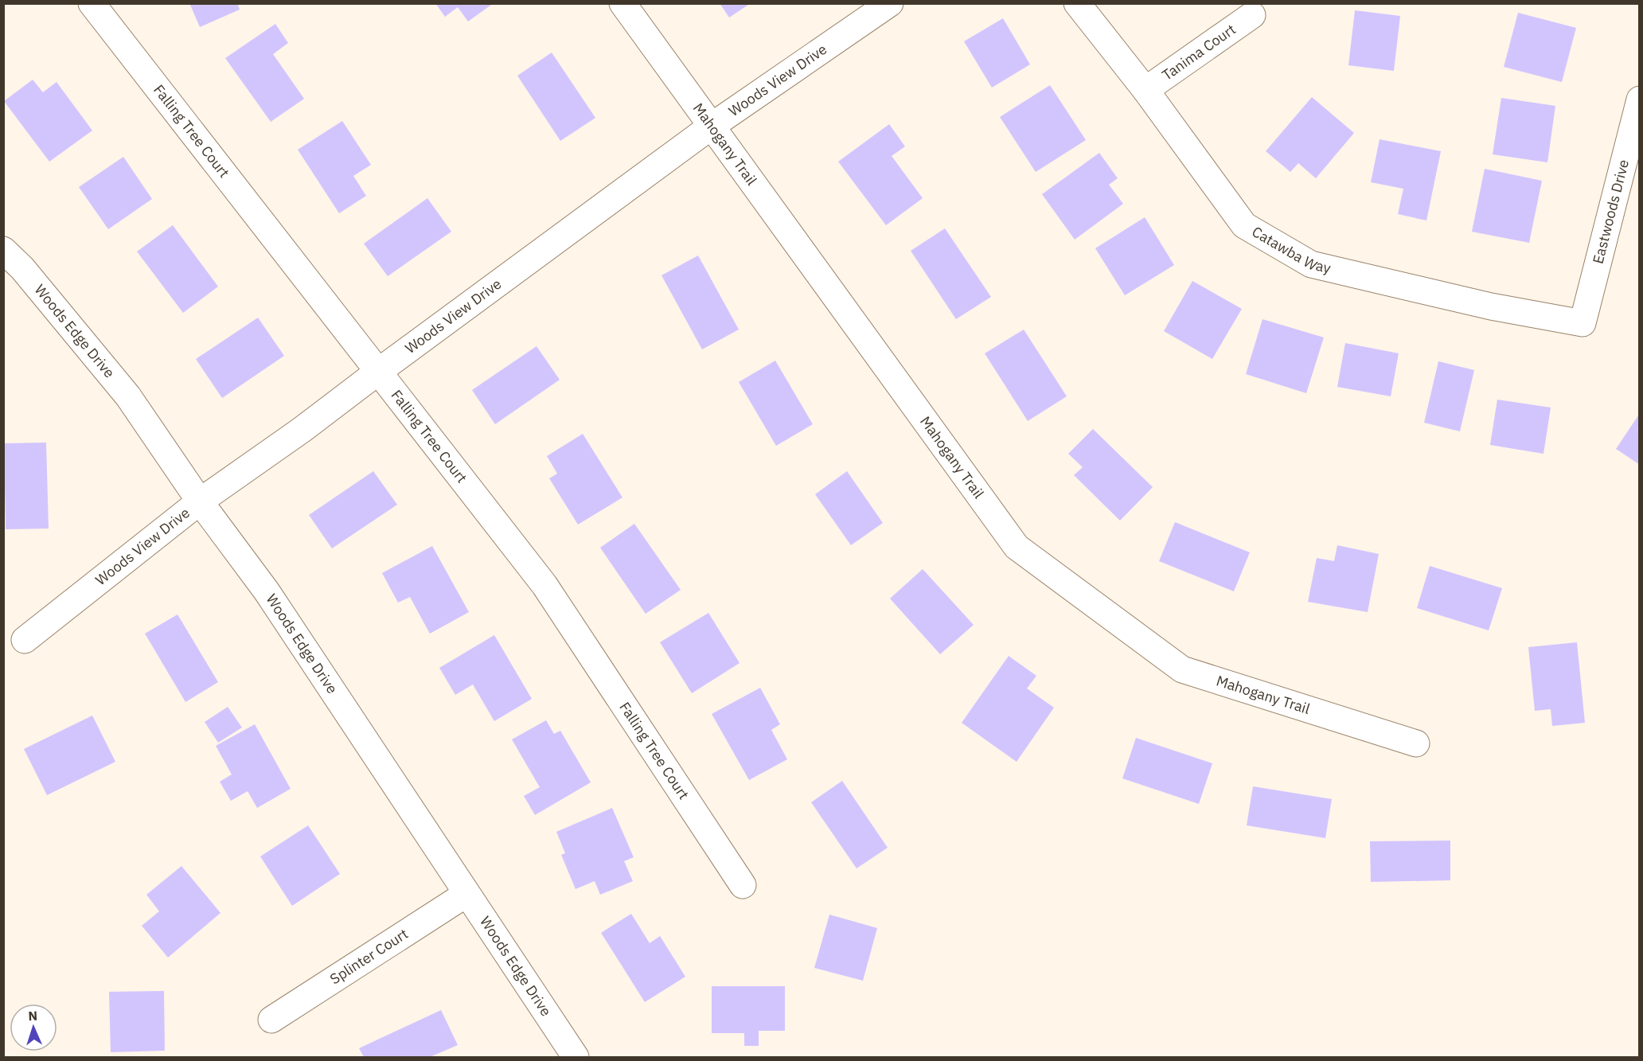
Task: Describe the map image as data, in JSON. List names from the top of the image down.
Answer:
{
  "streets": {
    "street": [
      "Tanima Court",
      "Woods View Drive",
      "Falling Tree Court",
      "Mahogany Trail",
      "Eastwoods Drive",
      "Catawba Way",
      "Woods Edge Drive",
      "Splinter Court"
    ]
  },
  "crossings": [
    ["Tanima Court", "Catawba Way"],
    ["Woods View Drive", "Falling Tree Court"],
    ["Woods View Drive", "Mahogany Trail"],
    ["Woods View Drive", "Woods Edge Drive"],
    ["Eastwoods Drive", "Catawba Way"],
    ["Woods Edge Drive", "Splinter Court"]
  ],
  "north": "top"
}
